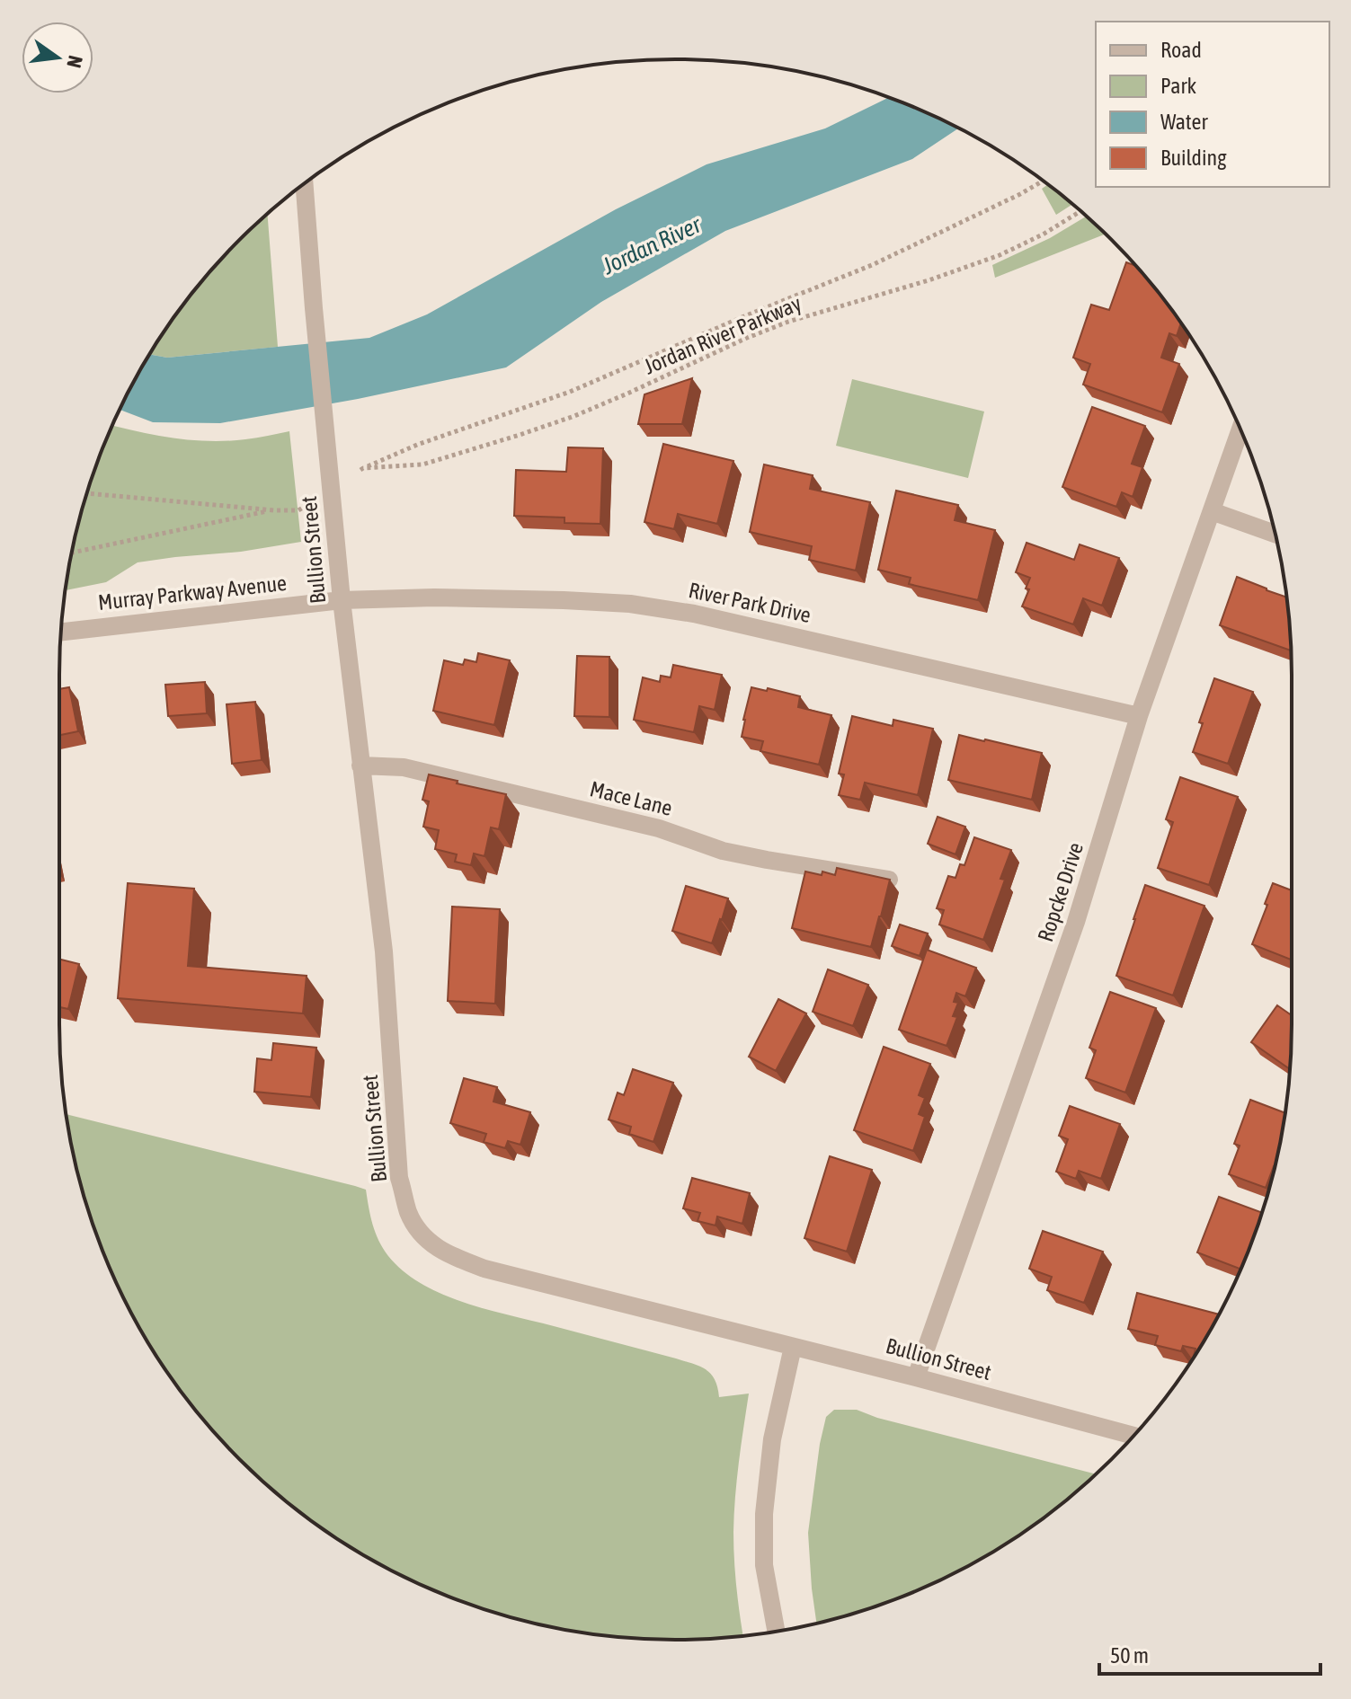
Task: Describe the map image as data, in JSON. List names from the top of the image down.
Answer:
{
  "streets": {
    "street": [
      "Bullion Street",
      "Murray Parkway Avenue",
      "River Park Drive",
      "Mace Lane",
      "Ropcke Drive"
    ],
    "path": ["Jordan River Parkway"]
  },
  "crossings": [
    ["Bullion Street", "Murray Parkway Avenue"],
    ["Bullion Street", "River Park Drive"],
    ["Bullion Street", "Mace Lane"],
    ["Bullion Street", "Ropcke Drive"],
    ["Murray Parkway Avenue", "River Park Drive"],
    ["River Park Drive", "Ropcke Drive"]
  ],
  "water": ["Jordan River"],
  "legend": [
    "Road",
    "Park",
    "Water",
    "Building"
  ],
  "scale_bar": "50 m",
  "north": "right"
}
